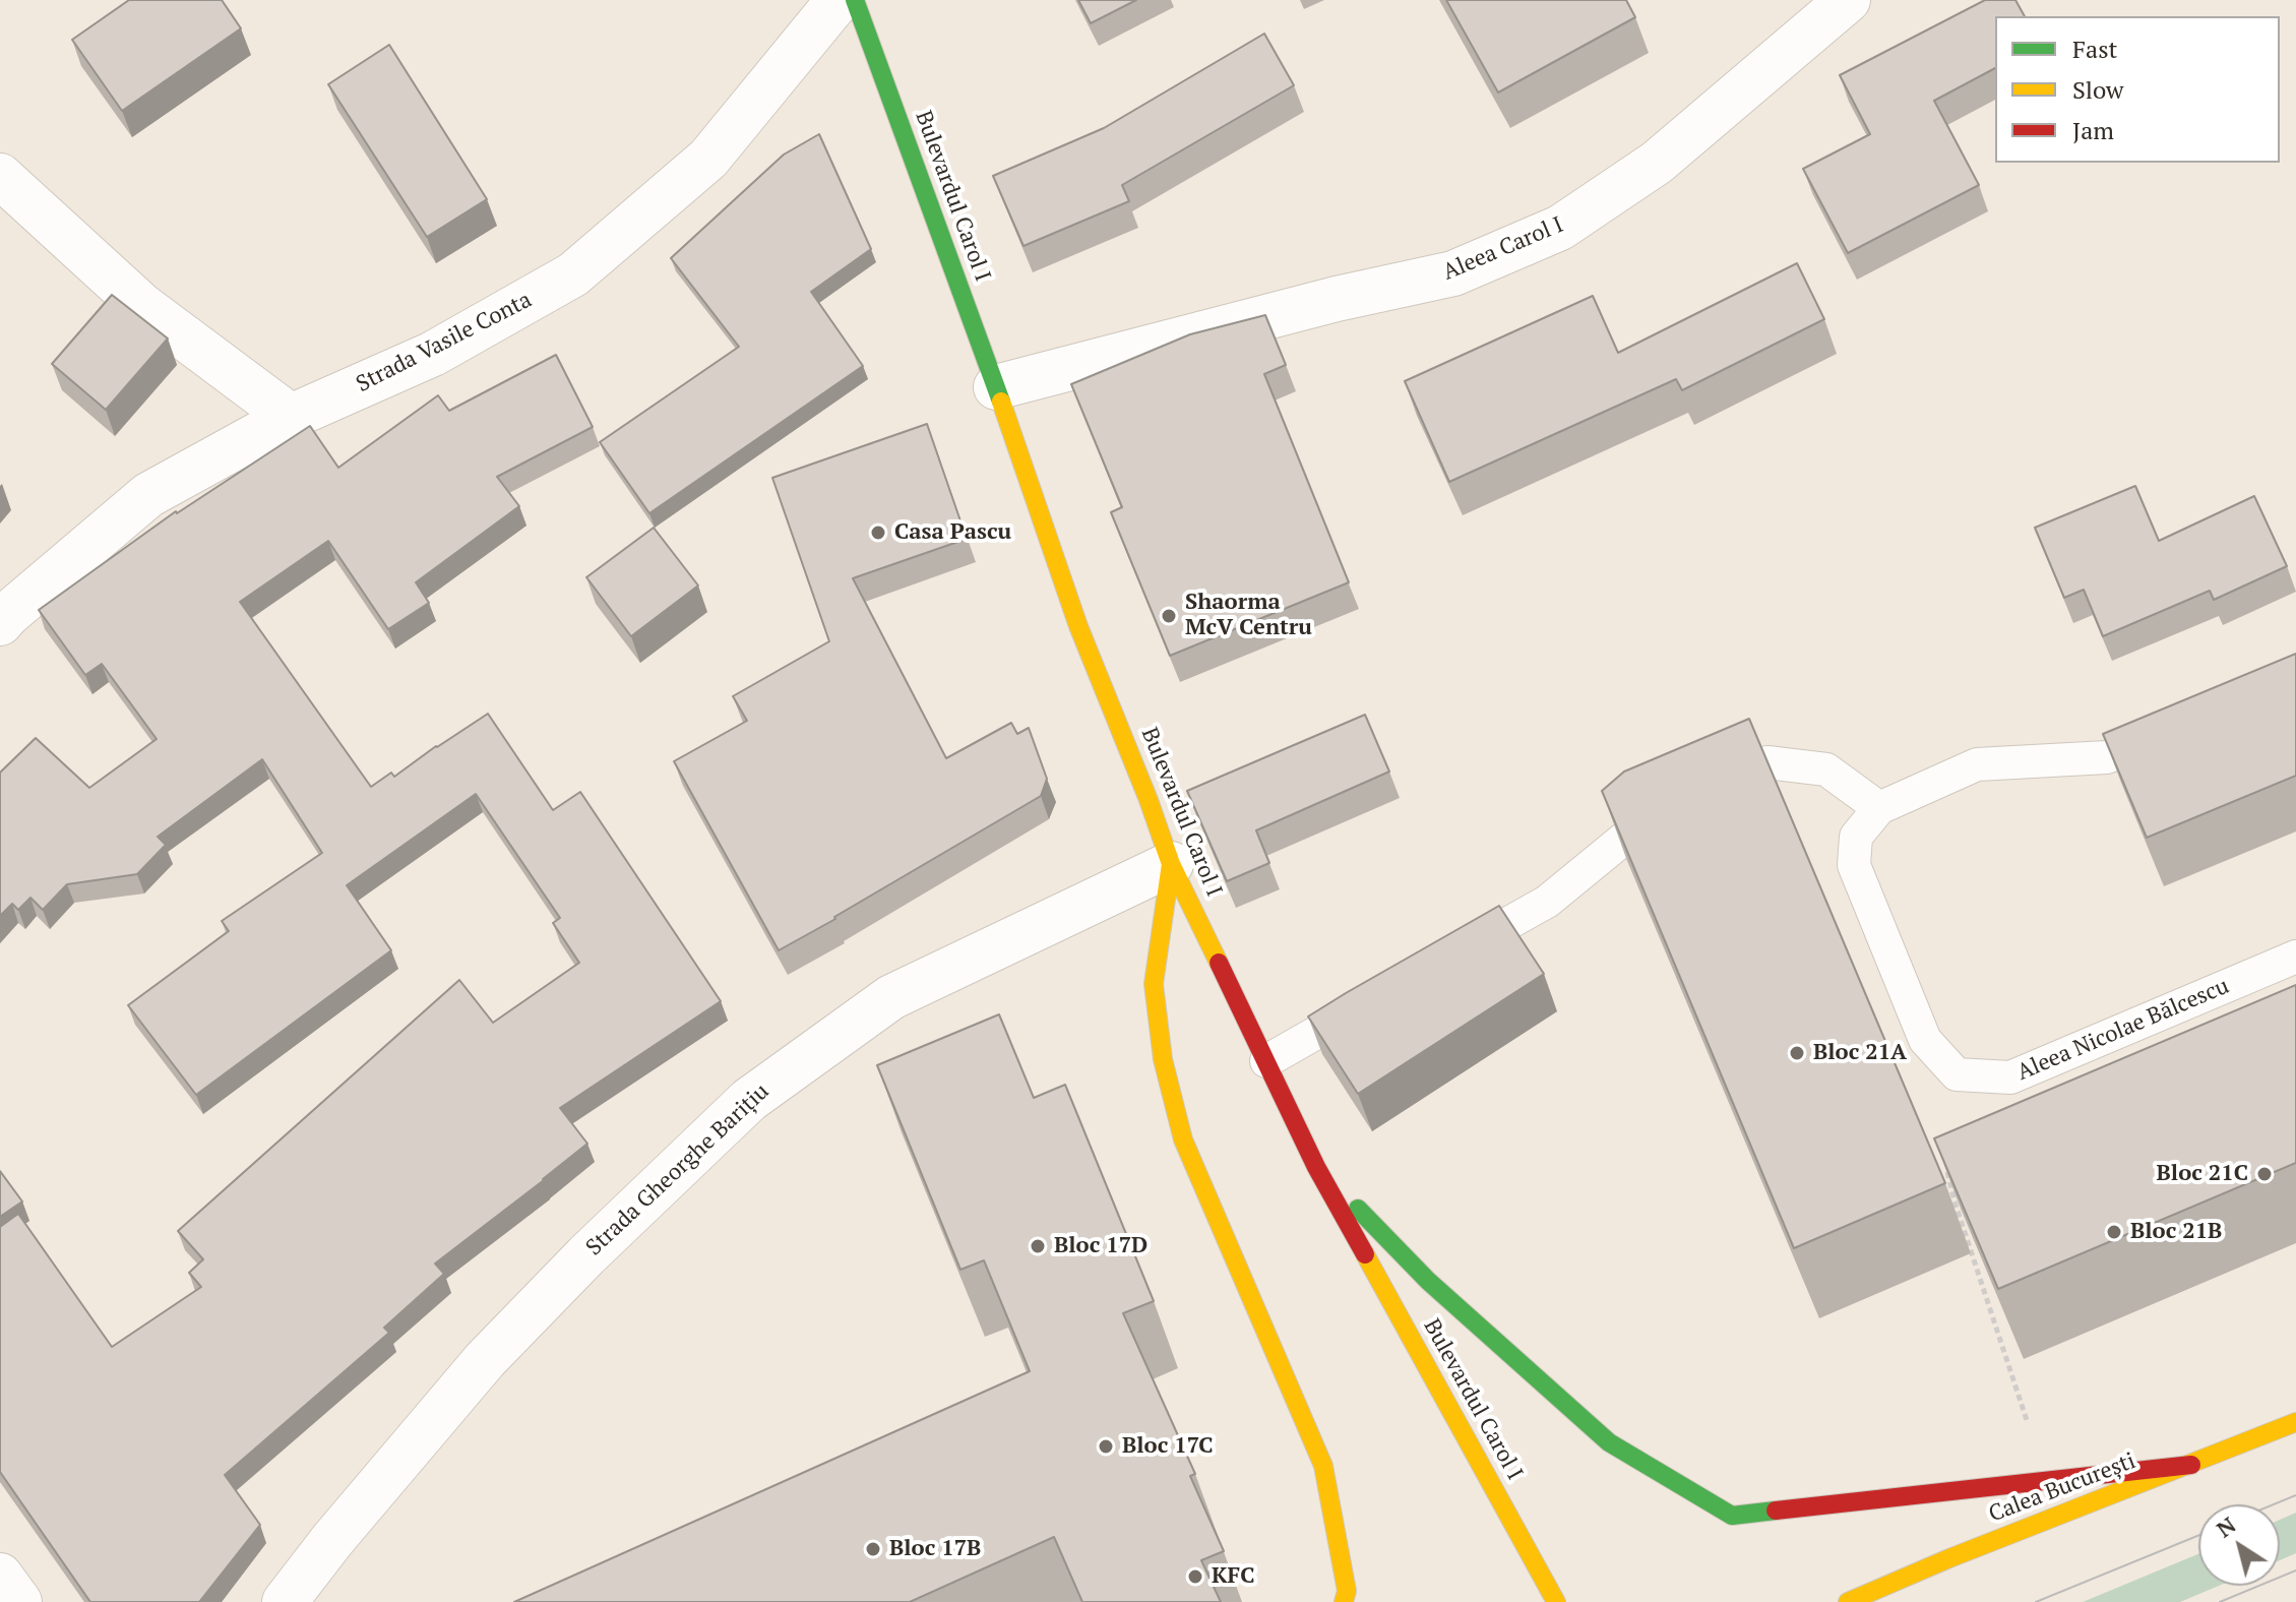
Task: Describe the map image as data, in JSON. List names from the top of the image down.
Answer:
{
  "streets": {
    "main road": ["Bulevardul Carol I", "Calea București"],
    "street": ["Aleea Carol I", "Strada Vasile Conta", "Strada Gheorghe Barițiu"],
    "lane": ["Aleea Nicolae Bălcescu"]
  },
  "crossings": [
    ["Bulevardul Carol I", "Aleea Carol I"],
    ["Bulevardul Carol I", "Strada Gheorghe Barițiu"]
  ],
  "places": [
    "Casa Pascu",
    "Shaorma McV Centru",
    "Bloc 21A",
    "Bloc 21C",
    "Bloc 21B",
    "Bloc 17D",
    "Bloc 17C",
    "Bloc 17B",
    "KFC"
  ],
  "legend": ["Fast", "Slow", "Jam"],
  "north": "top left"
}
